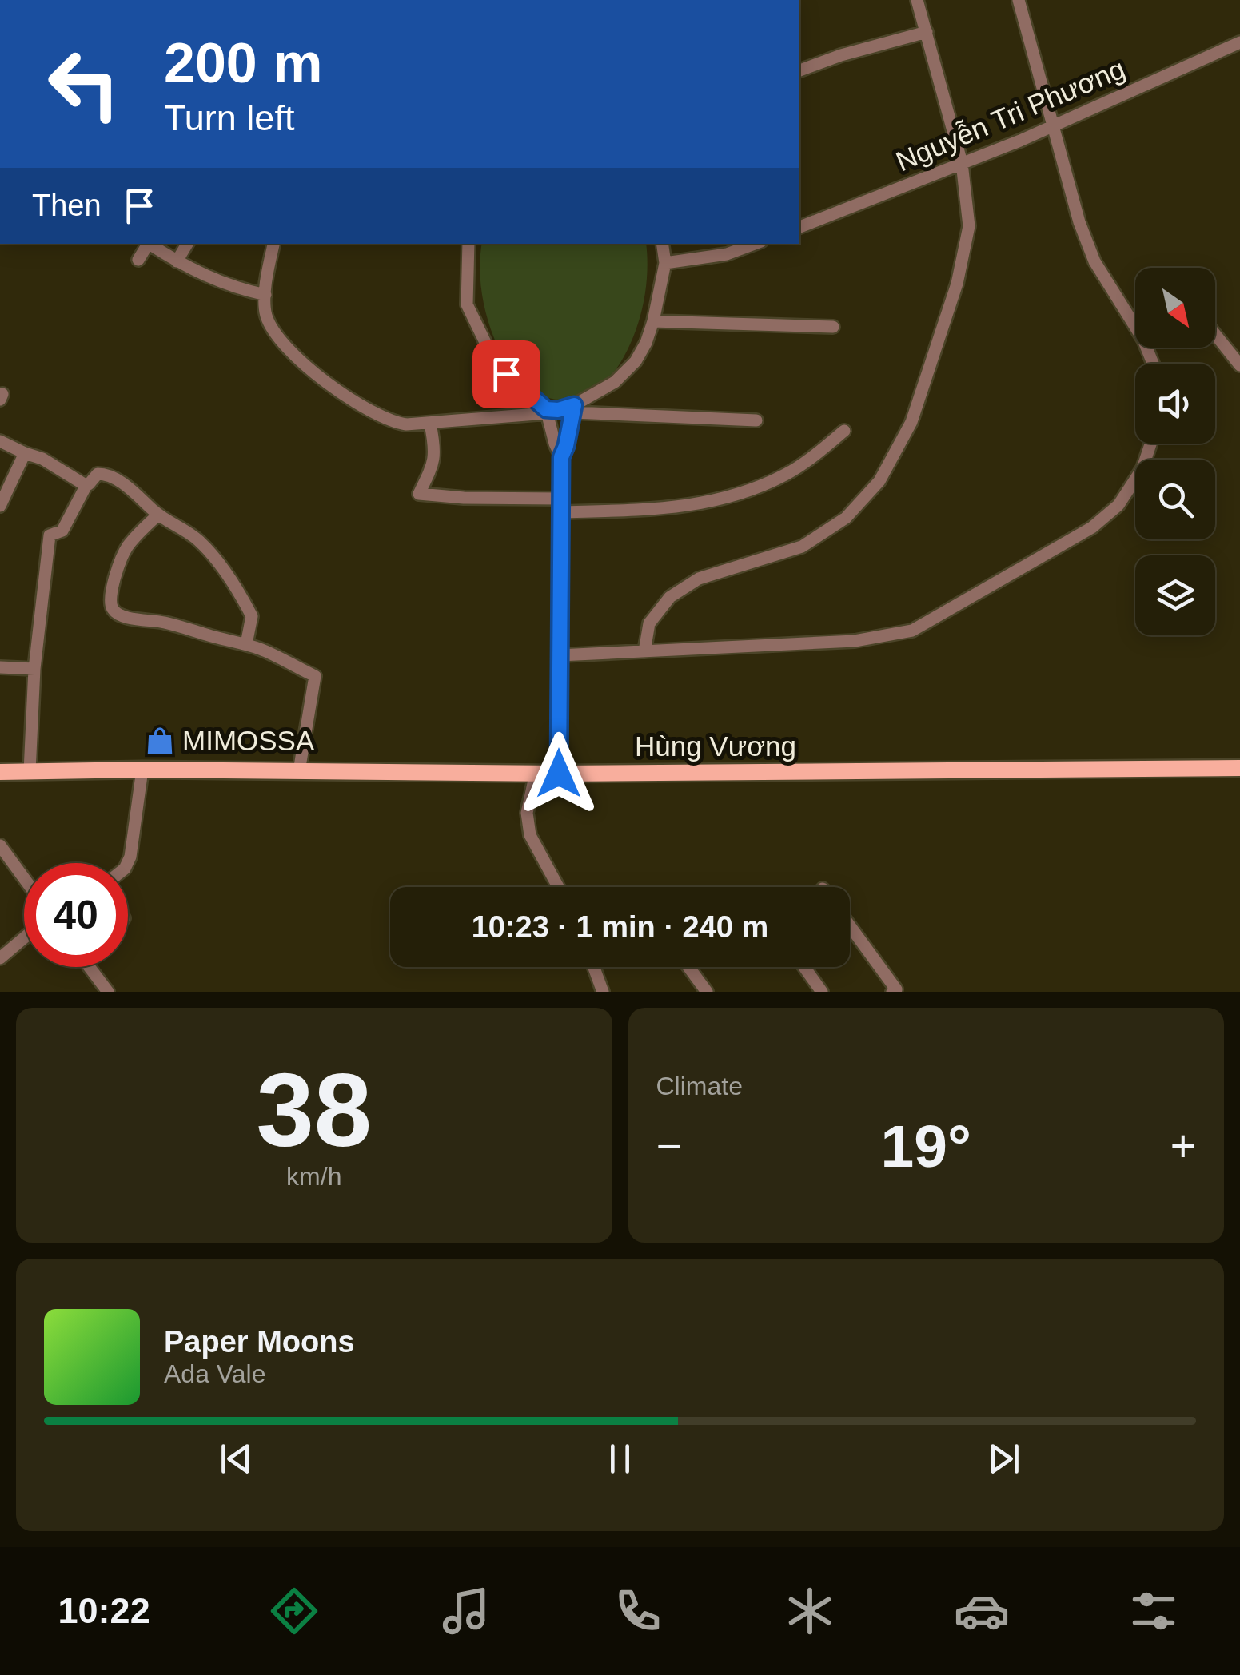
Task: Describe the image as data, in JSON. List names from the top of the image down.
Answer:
{
  "streets": {
    "main road": ["Hùng Vương"],
    "street": ["Nguyễn Tri Phương"]
  },
  "places": {
    "shop": ["MIMOSSA"]
  },
  "north": "bottom right",
  "page": {
    "turn": ["200 m", "Turn left"],
    "then": "Then",
    "limit": "40",
    "trip": "10:23 · 1 min · 240 m",
    "tile": [
      ["38", "km/h"],
      "Climate"
    ],
    "heat": ["−", "19°", "+"],
    "song": ["Paper Moons", "Ada Vale"],
    "tabs": "10:22"
  }
}
